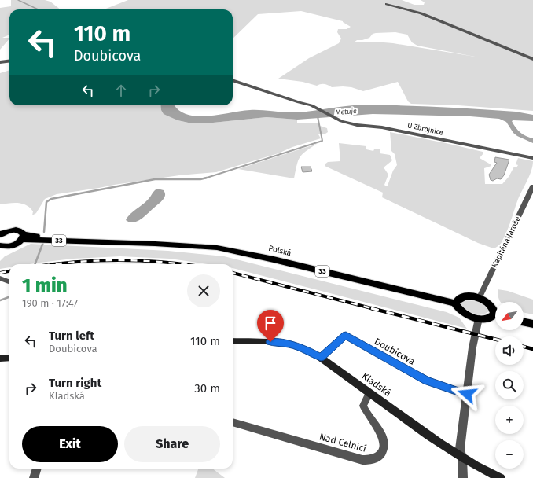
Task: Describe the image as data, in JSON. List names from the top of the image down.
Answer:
{
  "streets": {
    "main road": ["33", "Polská", "Kladská"],
    "street": [
      "U Zbrojnice",
      "Kapitána Jaroše",
      "Doubicova",
      "Nad Celnicí"
    ]
  },
  "crossings": [
    ["Doubicova", "Kladská"],
    ["Kladská", "Nad Celnicí"]
  ],
  "water": ["Metuje"],
  "north": "bottom left",
  "page": {
    "turn": ["110 m", "Doubicova"],
    "heading": ["1 min", "190 m · 17:47"],
    "map_buttons": ["+", "−"],
    "list": [
      {
        "name": "Turn left",
        "note": "Doubicova",
        "value": "110 m"
      },
      {
        "name": "Turn right",
        "note": "Kladská",
        "value": "30 m"
      }
    ],
    "buttons": ["Exit", "Share"]
  }
}
